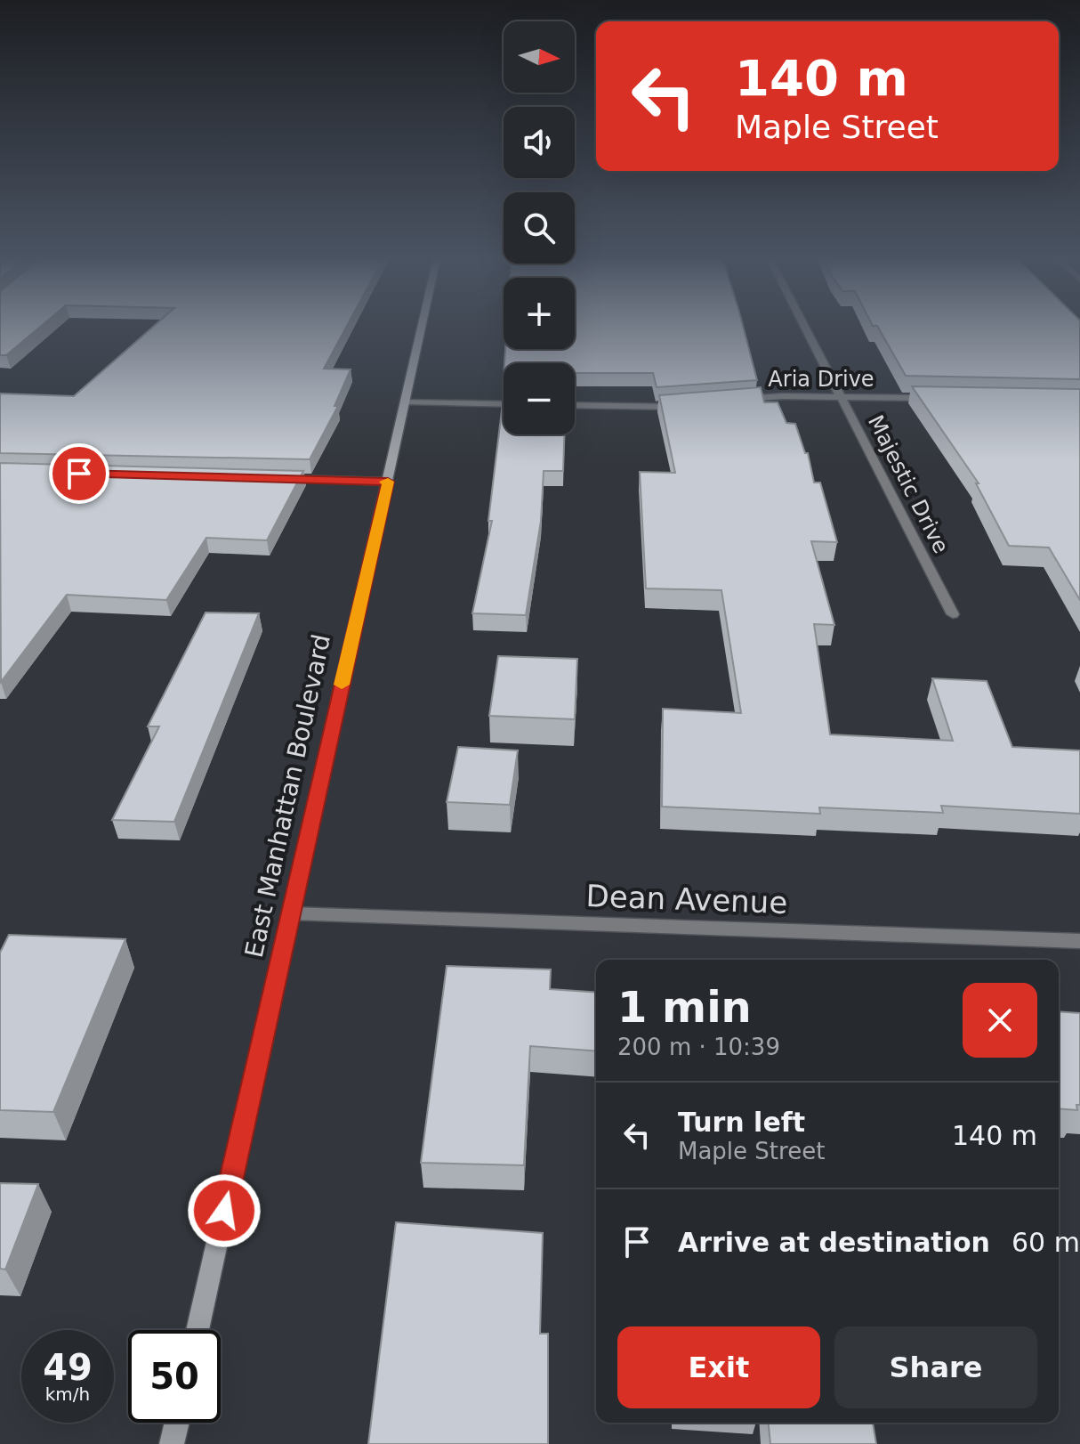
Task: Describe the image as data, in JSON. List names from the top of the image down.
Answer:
{
  "streets": {
    "main road": ["East Manhattan Boulevard"],
    "street": ["Aria Drive", "Majestic Drive", "Dean Avenue"]
  },
  "crossings": [
    ["Aria Drive", "Majestic Drive"],
    ["East Manhattan Boulevard", "Dean Avenue"]
  ],
  "north": "right",
  "page": {
    "map_buttons": ["+", "−"],
    "turn": ["140 m", "Maple Street"],
    "heading": ["1 min", "200 m · 10:39"],
    "list": [
      {
        "name": "Turn left",
        "note": "Maple Street",
        "value": "140 m"
      },
      {
        "name": "Arrive at destination",
        "value": "60 m"
      }
    ],
    "buttons": ["Exit", "Share"],
    "speed": "49 km/h",
    "limit": "50"
  }
}
